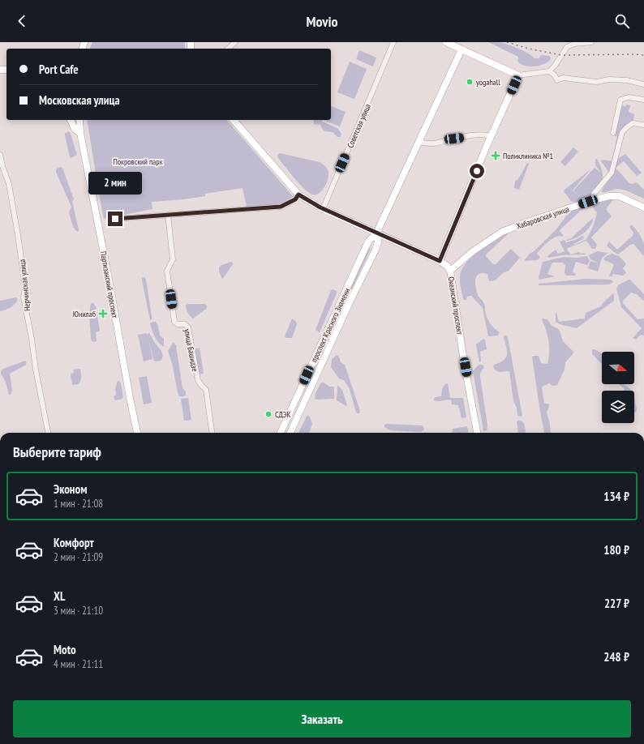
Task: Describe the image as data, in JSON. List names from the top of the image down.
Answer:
{
  "streets": {
    "main road": [
      "Хабаровская улица",
      "Партизанский проспект",
      "Океанский проспект",
      "проспект Красного Знамени"
    ],
    "street": ["Советская улица", "Нерчинская улица", "улица Башидзе"]
  },
  "crossings": [
    ["Советская улица", "Океанский проспект"],
    ["Хабаровская улица", "Океанский проспект"],
    ["Океанский проспект", "проспект Красного Знамени"]
  ],
  "parks": ["Покровский парк"],
  "places": {
    "other": ["yogahall", "СДЭК"],
    "health": ["Поликлиника №1", "Юнилаб"]
  },
  "north": "right",
  "page": {
    "header": "Movio",
    "banner": ["Port Cafe", "Московская улица"],
    "bubble": "2 мин",
    "heading": "Выберите тариф",
    "list": [
      {
        "name": "Эконом",
        "note": "1 мин · 21:08",
        "value": "134 ₽"
      },
      {
        "name": "Комфорт",
        "note": "2 мин · 21:09",
        "value": "180 ₽"
      },
      {
        "name": "XL",
        "note": "3 мин · 21:10",
        "value": "227 ₽"
      },
      {
        "name": "Moto",
        "note": "4 мин · 21:11",
        "value": "248 ₽"
      }
    ],
    "buttons": "Заказать"
  }
}
